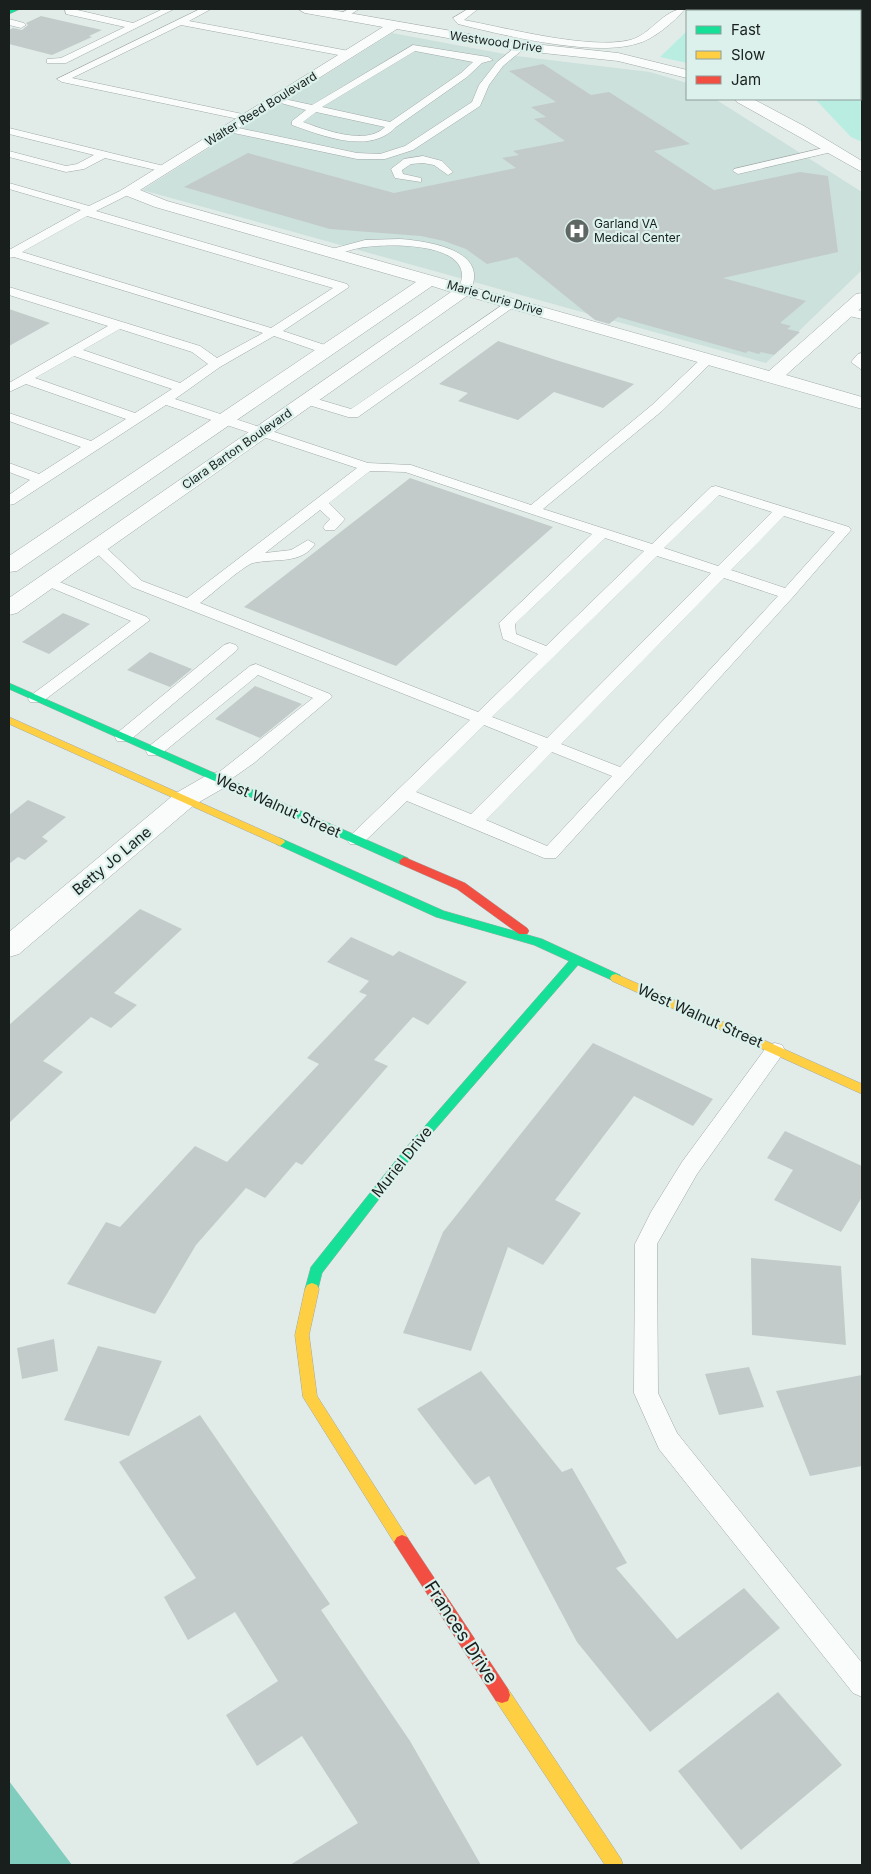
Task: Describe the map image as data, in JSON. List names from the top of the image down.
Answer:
{
  "streets": {
    "main road": ["West Walnut Street", "Muriel Drive", "Frances Drive"],
    "street": [
      "Westwood Drive",
      "Walter Reed Boulevard",
      "Marie Curie Drive",
      "Clara Barton Boulevard",
      "Betty Jo Lane"
    ]
  },
  "crossings": [
    ["Westwood Drive", "Walter Reed Boulevard"],
    ["Walter Reed Boulevard", "Marie Curie Drive"],
    ["Marie Curie Drive", "Clara Barton Boulevard"],
    ["West Walnut Street", "Betty Jo Lane"],
    ["West Walnut Street", "Muriel Drive"],
    ["Muriel Drive", "Frances Drive"]
  ],
  "places": {
    "hospital": ["Garland VA Medical Center"]
  },
  "legend": ["Fast", "Slow", "Jam"]
}
